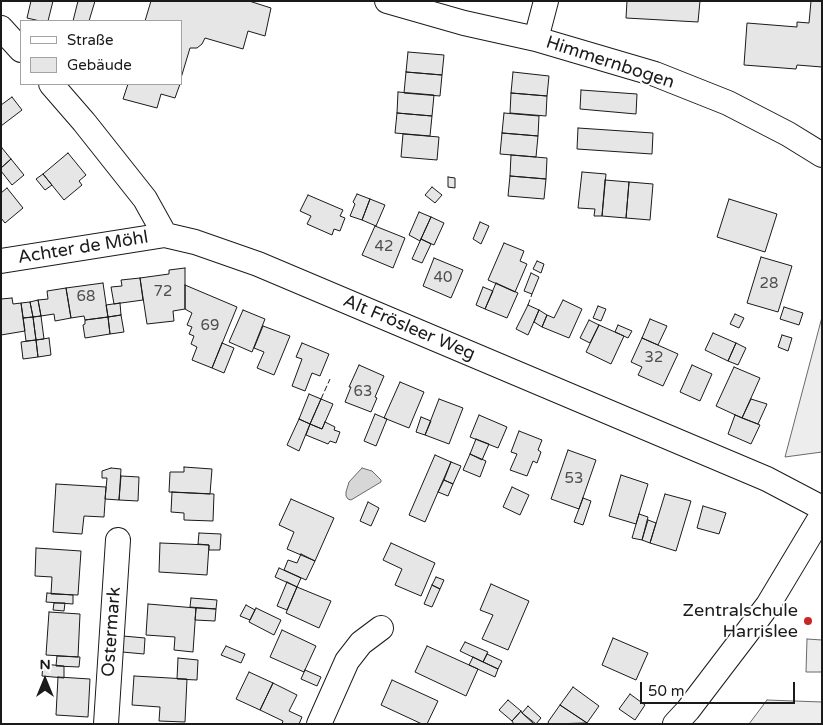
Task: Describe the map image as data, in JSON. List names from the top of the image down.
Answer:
{
  "streets": {
    "street": [
      "Himmernbogen",
      "Achter de Möhl",
      "Alt Frösleer Weg",
      "Ostermark"
    ]
  },
  "crossings": [
    ["Achter de Möhl", "Alt Frösleer Weg"]
  ],
  "places": ["Zentralschule Harrislee"],
  "house_numbers": [
    "42",
    "40",
    "28",
    "72",
    "68",
    "69",
    "32",
    "63",
    "53"
  ],
  "legend": ["Straße", "Gebäude"],
  "scale_bar": "50 m",
  "north": "top"
}
